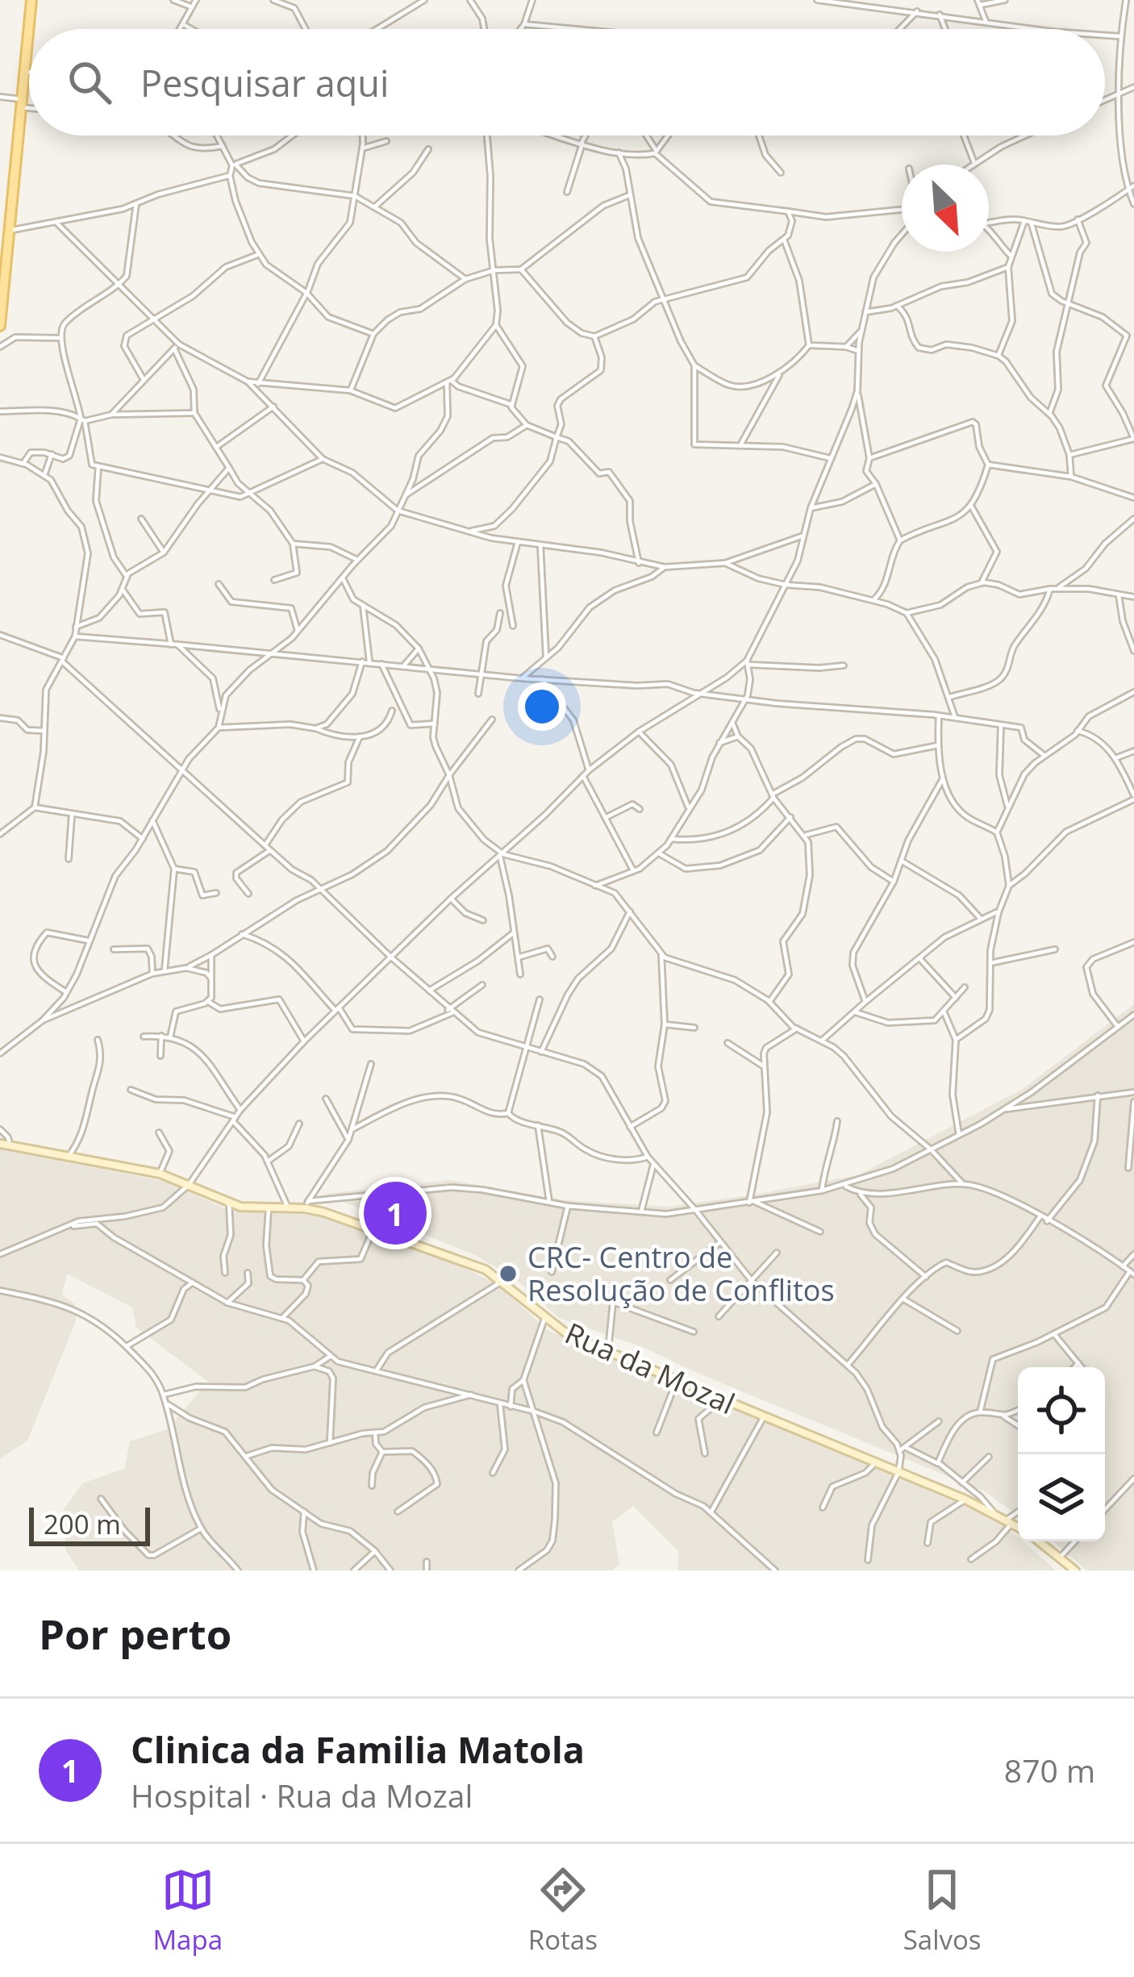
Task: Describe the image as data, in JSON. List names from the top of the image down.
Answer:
{
  "streets": {
    "main road": ["Rua da Mozal"]
  },
  "places": ["CRC- Centro de Resolução de Conflitos"],
  "scale_bar": "200 m",
  "north": "bottom right",
  "page": {
    "search": "Pesquisar aqui",
    "pins": "1",
    "scale": "200 m",
    "heading": "Por perto",
    "list": [
      {
        "mark": "1",
        "name": "Clinica da Familia Matola",
        "note": "Hospital · Rua da Mozal",
        "value": "870 m"
      }
    ],
    "nav": ["Mapa", "Rotas", "Salvos"]
  }
}
